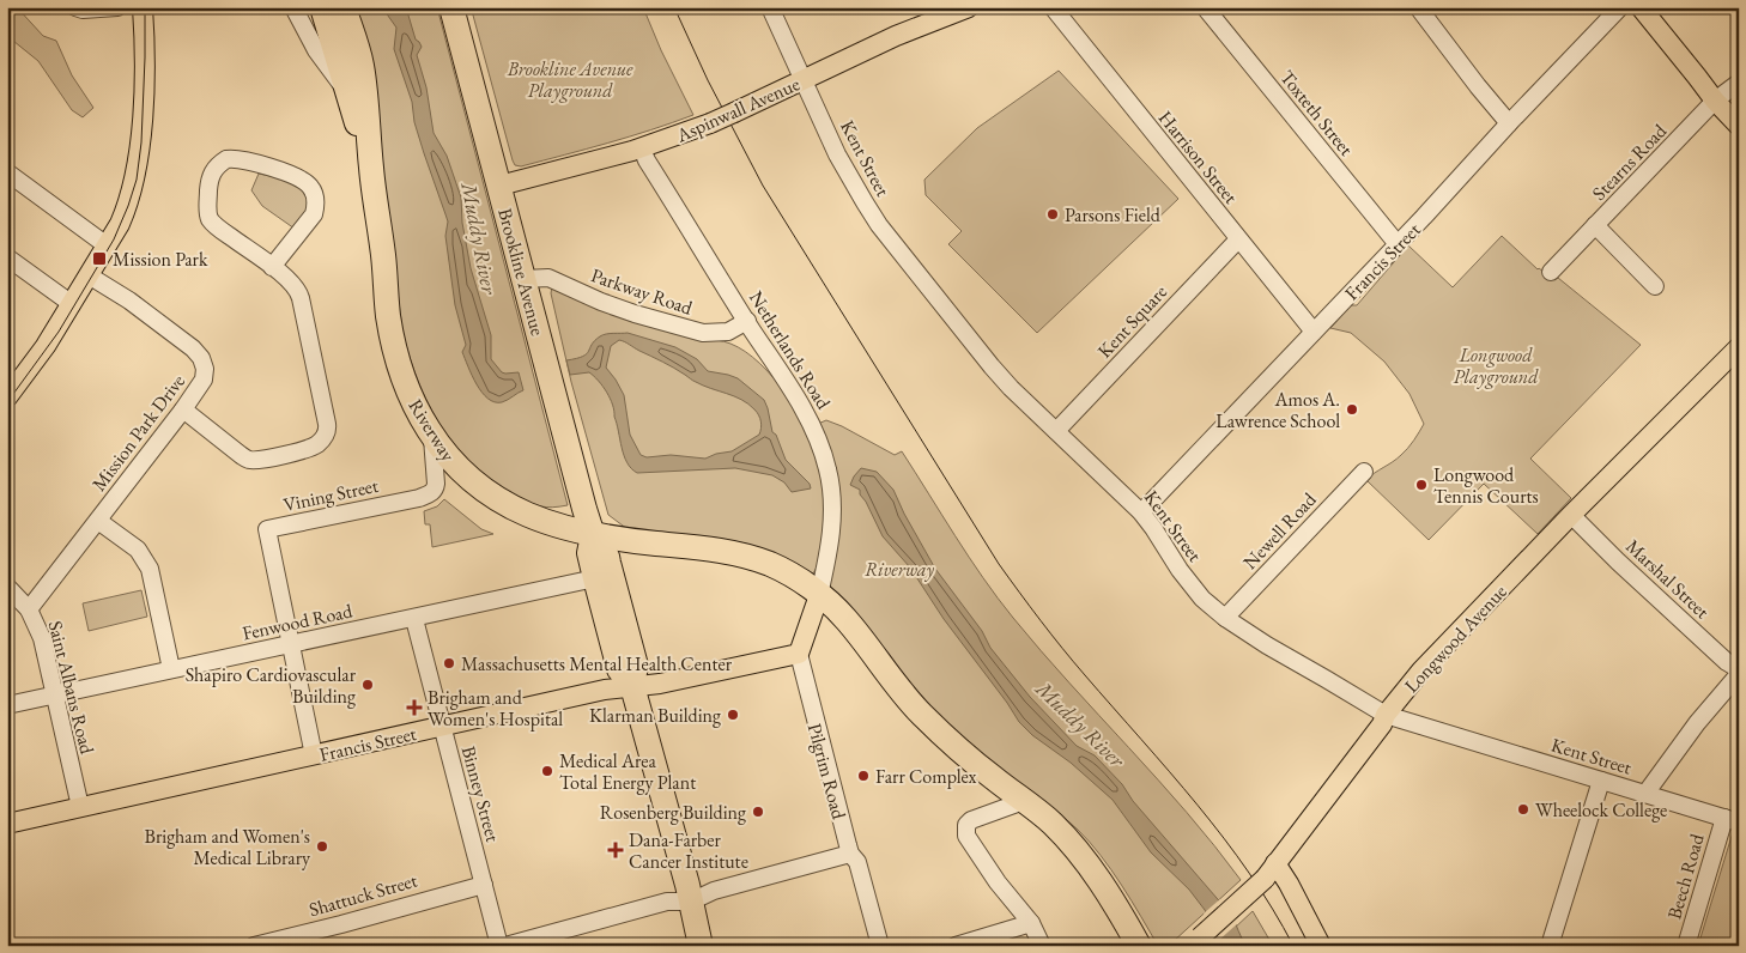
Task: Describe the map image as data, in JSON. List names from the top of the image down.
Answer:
{
  "streets": {
    "highway": ["Brookline Avenue", "Riverway"],
    "main road": ["Aspinwall Avenue", "Francis Street", "Longwood Avenue"],
    "street": [
      "Toxteth Street",
      "Harrison Street",
      "Kent Street",
      "Stearns Road",
      "Parkway Road",
      "Kent Square",
      "Netherlands Road",
      "Mission Park Drive",
      "Vining Street",
      "Newell Road",
      "Marshal Street",
      "Fenwood Road",
      "Saint Albans Road",
      "Pilgrim Road",
      "Binney Street",
      "Beech Road",
      "Shattuck Street"
    ]
  },
  "crossings": [
    ["Aspinwall Avenue", "Kent Street"],
    ["Aspinwall Avenue", "Brookline Avenue"],
    ["Aspinwall Avenue", "Netherlands Road"],
    ["Toxteth Street", "Francis Street"],
    ["Harrison Street", "Francis Street"],
    ["Harrison Street", "Kent Square"],
    ["Kent Street", "Francis Street"],
    ["Kent Street", "Kent Square"],
    ["Kent Street", "Newell Road"],
    ["Kent Street", "Longwood Avenue"],
    ["Kent Street", "Beech Road"],
    ["Francis Street", "Brookline Avenue"],
    ["Francis Street", "Vining Street"],
    ["Francis Street", "Saint Albans Road"],
    ["Francis Street", "Pilgrim Road"],
    ["Francis Street", "Binney Street"],
    ["Brookline Avenue", "Parkway Road"],
    ["Brookline Avenue", "Riverway"],
    ["Brookline Avenue", "Fenwood Road"],
    ["Parkway Road", "Netherlands Road"],
    ["Netherlands Road", "Riverway"],
    ["Riverway", "Vining Street"],
    ["Mission Park Drive", "Saint Albans Road"],
    ["Vining Street", "Fenwood Road"],
    ["Marshal Street", "Longwood Avenue"],
    ["Fenwood Road", "Saint Albans Road"],
    ["Fenwood Road", "Binney Street"],
    ["Binney Street", "Shattuck Street"]
  ],
  "water": ["Muddy River"],
  "parks": ["Brookline Avenue Playground", "Longwood Playground", "Riverway"],
  "places": {
    "other": [
      "Parsons Field",
      "Amos A. Lawrence School",
      "Longwood Tennis Courts",
      "Massachusetts Mental Health Center",
      "Shapiro Cardiovascular Building",
      "Klarman Building",
      "Medical Area Total Energy Plant",
      "Farr Complex",
      "Wheelock College",
      "Rosenberg Building",
      "Brigham and Women's Medical Library"
    ],
    "transit": ["Mission Park"],
    "health": ["Brigham and Women's Hospital", "Dana-Farber Cancer Institute"]
  }
}
